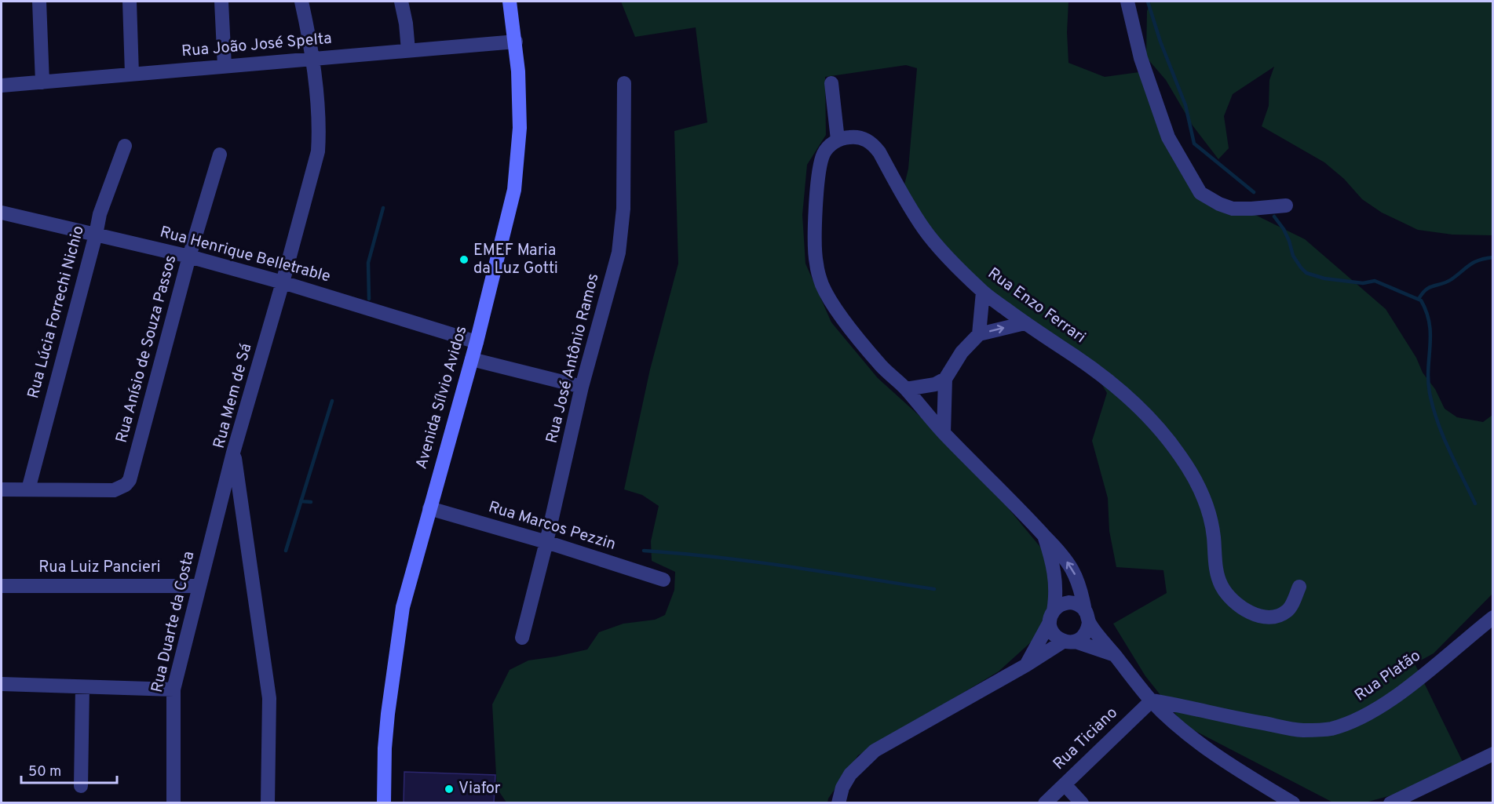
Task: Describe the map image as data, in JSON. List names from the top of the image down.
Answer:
{
  "streets": {
    "main road": ["Avenida Sílvio Avidos"],
    "street": [
      "Rua João José Spelta",
      "Rua Henrique Belletrable",
      "Rua Enzo Ferrari",
      "Rua Lúcia Forrechi Nichio",
      "Rua Anísio de Souza Passos",
      "Rua José Antônio Ramos",
      "Rua Mem de Sá",
      "Rua Marcos Pezzin",
      "Rua Luiz Pancieri",
      "Rua Duarte da Costa",
      "Rua Platão",
      "Rua Ticiano"
    ]
  },
  "crossings": [
    ["Rua João José Spelta", "Rua Mem de Sá"],
    ["Rua João José Spelta", "Avenida Sílvio Avidos"],
    ["Rua Henrique Belletrable", "Rua Lúcia Forrechi Nichio"],
    ["Rua Henrique Belletrable", "Rua Anísio de Souza Passos"],
    ["Rua Henrique Belletrable", "Rua Mem de Sá"],
    ["Rua Henrique Belletrable", "Avenida Sílvio Avidos"],
    ["Rua Lúcia Forrechi Nichio", "Rua Anísio de Souza Passos"],
    ["Rua José Antônio Ramos", "Rua Marcos Pezzin"],
    ["Rua Mem de Sá", "Rua Duarte da Costa"],
    ["Avenida Sílvio Avidos", "Rua Marcos Pezzin"],
    ["Rua Luiz Pancieri", "Rua Duarte da Costa"],
    ["Rua Platão", "Rua Ticiano"]
  ],
  "places": ["EMEF Maria da Luz Gotti", "Viafor"],
  "scale_bar": "50 m"
}
